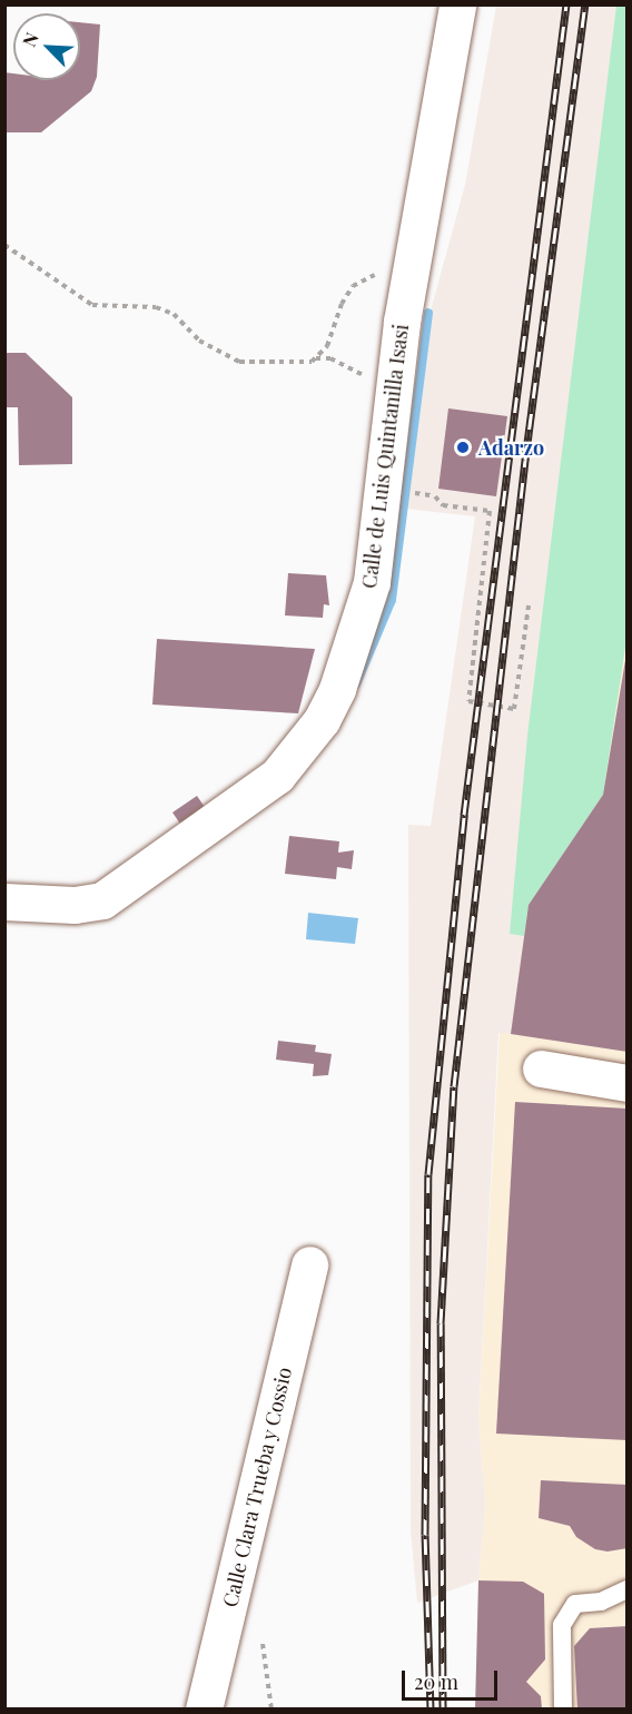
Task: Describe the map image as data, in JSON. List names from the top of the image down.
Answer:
{
  "streets": {
    "street": ["Calle de Luis Quintanilla Isasi", "Calle Clara Trueba y Cossio"]
  },
  "places": ["Adarzo"],
  "scale_bar": "20 m",
  "north": "top left"
}
